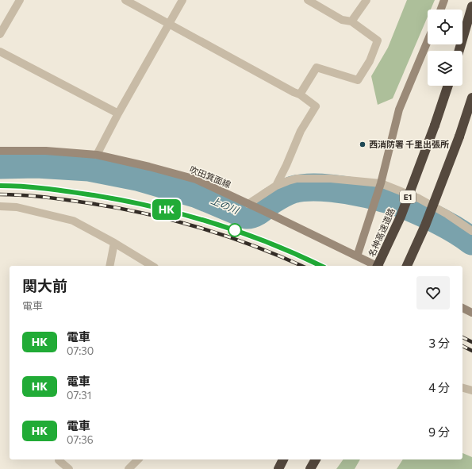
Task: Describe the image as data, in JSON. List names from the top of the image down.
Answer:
{
  "streets": {
    "highway": ["E1", "名神高速道路"],
    "main road": ["吹田箕面線"]
  },
  "water": ["上の川"],
  "places": ["西消防署 千里出張所"],
  "page": {
    "on_map": "HK",
    "heading": ["関大前", "電車"],
    "list": [
      {
        "mark": "HK",
        "name": "電車",
        "note": "07:30",
        "value": "3 分"
      },
      {
        "mark": "HK",
        "name": "電車",
        "note": "07:31",
        "value": "4 分"
      },
      {
        "mark": "HK",
        "name": "電車",
        "note": "07:36",
        "value": "9 分"
      }
    ]
  }
}
